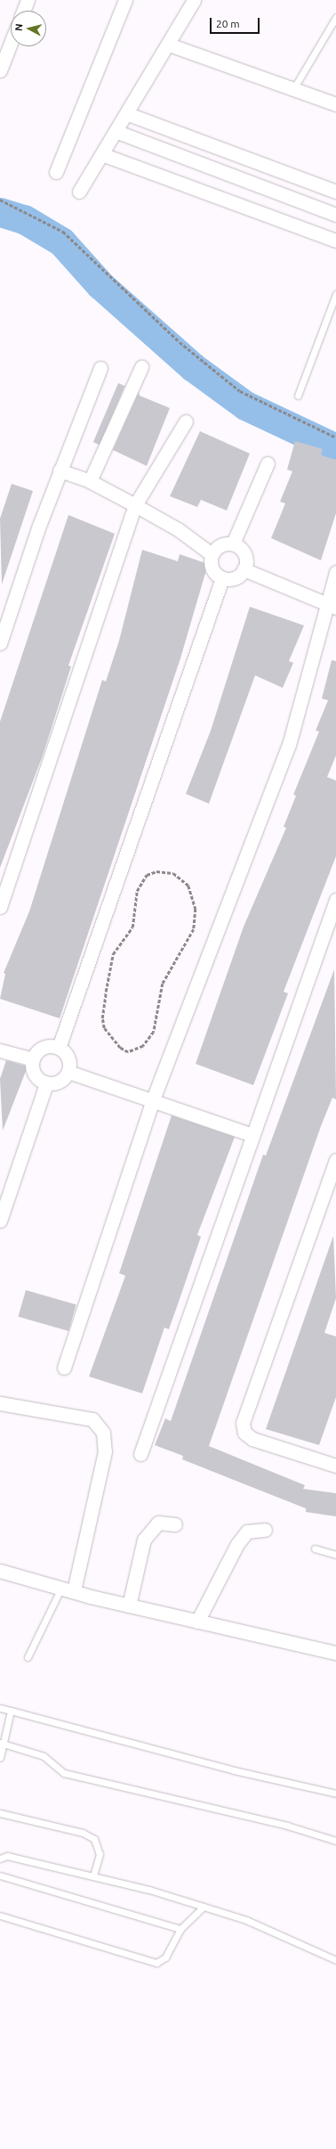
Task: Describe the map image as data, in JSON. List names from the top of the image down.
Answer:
{
  "scale_bar": "20 m",
  "north": "left"
}
